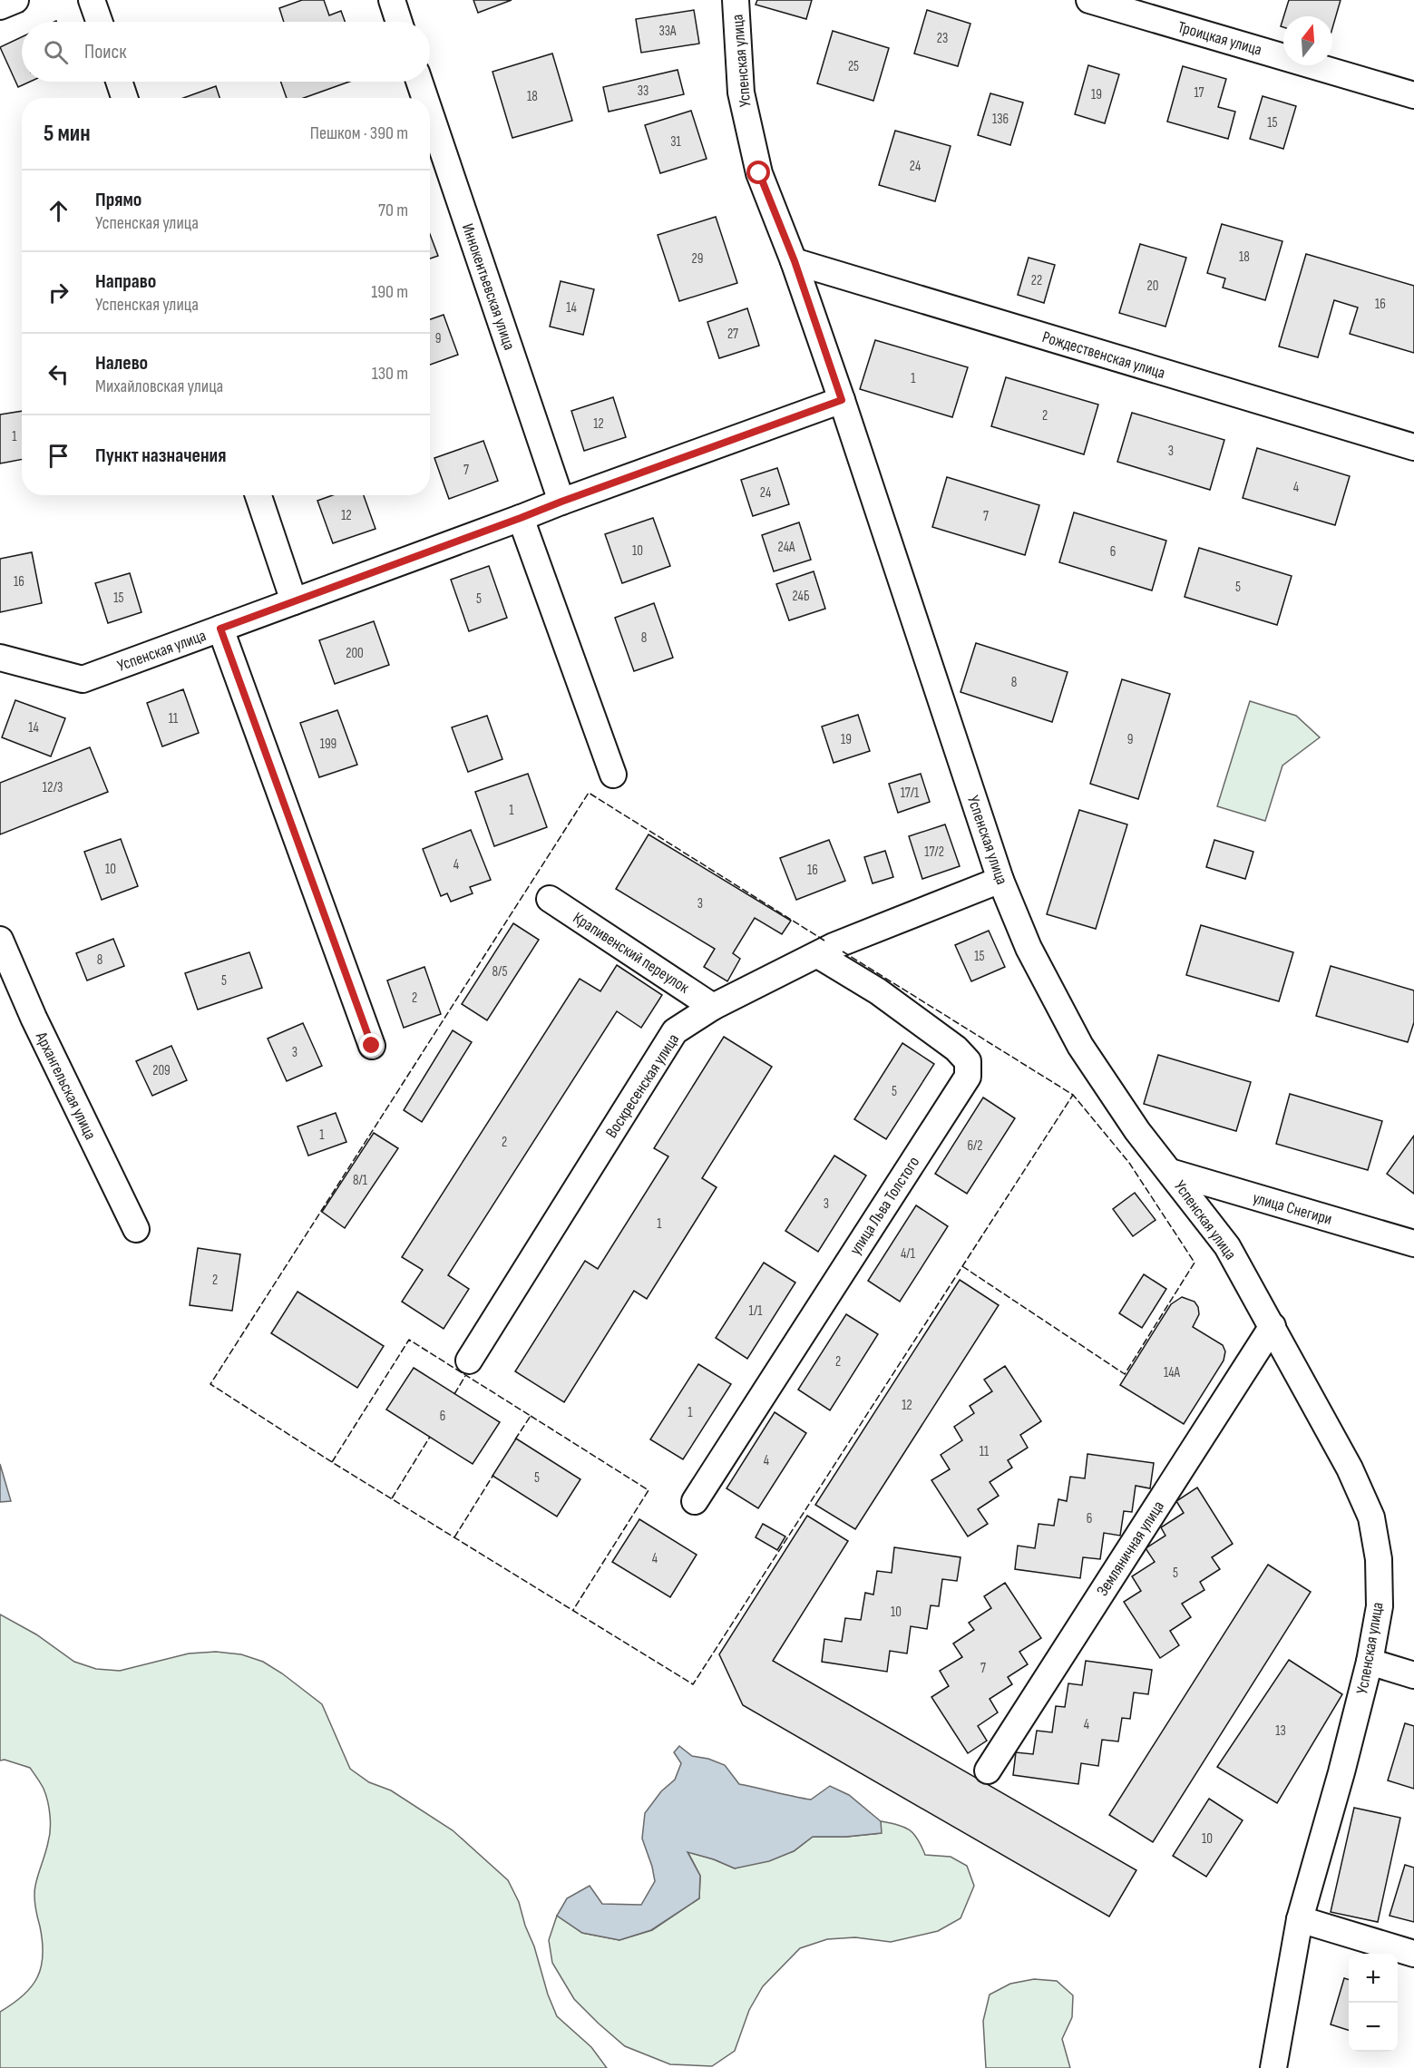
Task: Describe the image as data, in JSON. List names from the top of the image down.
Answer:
{
  "streets": {
    "street": [
      "Троицкая улица",
      "Успенская улица",
      "Иннокентьевская улица",
      "Рождественская улица",
      "Крапивенский переулок",
      "Архангельская улица",
      "Воскресенская улица",
      "улица Льва Толстого",
      "улица Снегири",
      "Земляничная улица"
    ]
  },
  "crossings": [
    ["Успенская улица", "Иннокентьевская улица"],
    ["Успенская улица", "Рождественская улица"],
    ["Успенская улица", "Воскресенская улица"],
    ["Успенская улица", "улица Снегири"],
    ["Успенская улица", "Земляничная улица"],
    ["Крапивенский переулок", "Воскресенская улица"],
    ["Воскресенская улица", "улица Льва Толстого"]
  ],
  "house_numbers": [
    "33А",
    "23",
    "25",
    "33",
    "17",
    "19",
    "18",
    "136",
    "15",
    "31",
    "24",
    "18",
    "29",
    "22",
    "20",
    "16",
    "14",
    "27",
    "9",
    "1",
    "2",
    "12",
    "1",
    "3",
    "7",
    "4",
    "24",
    "12",
    "7",
    "24А",
    "10",
    "6",
    "16",
    "5",
    "24Б",
    "15",
    "5",
    "8",
    "200",
    "8",
    "11",
    "14",
    "19",
    "9",
    "199",
    "12/3",
    "17/1",
    "1",
    "17/2",
    "4",
    "10",
    "16",
    "3",
    "15",
    "8",
    "8/5",
    "5",
    "2",
    "3",
    "209",
    "5",
    "1",
    "2",
    "6/2",
    "8/1",
    "3",
    "1",
    "4/1",
    "2",
    "1/1",
    "2",
    "14А",
    "12",
    "1",
    "6",
    "11",
    "4",
    "5",
    "6",
    "4",
    "5",
    "10",
    "7",
    "4",
    "13",
    "10"
  ],
  "north": "top",
  "page": {
    "search": "Поиск",
    "heading": ["5 мин", "Пешком · 390 m"],
    "list": [
      ["Прямо", "Успенская улица", "70 m"],
      ["Направо", "Успенская улица", "190 m"],
      ["Налево", "Михайловская улица", "130 m"],
      "Пункт назначения"
    ],
    "map_buttons": ["+", "−"]
  }
}
